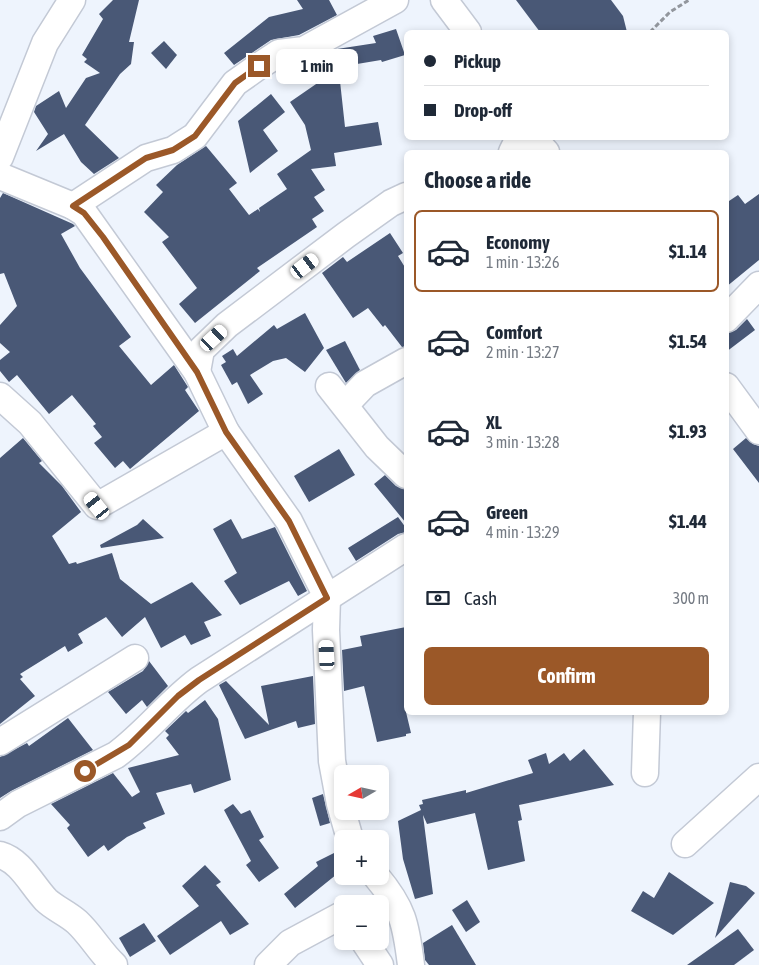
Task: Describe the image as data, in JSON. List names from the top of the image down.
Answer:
{
  "north": "left",
  "page": {
    "banner": ["Pickup", "Drop-off"],
    "bubble": "1 min",
    "heading": "Choose a ride",
    "list": [
      {
        "name": "Economy",
        "note": "1 min · 13:26",
        "value": "$1.14"
      },
      {
        "name": "Comfort",
        "note": "2 min · 13:27",
        "value": "$1.54"
      },
      {
        "name": "XL",
        "note": "3 min · 13:28",
        "value": "$1.93"
      },
      {
        "name": "Green",
        "note": "4 min · 13:29",
        "value": "$1.44"
      }
    ],
    "pay": ["Cash", "300 m"],
    "buttons": "Confirm",
    "map_buttons": ["+", "−"]
  }
}
